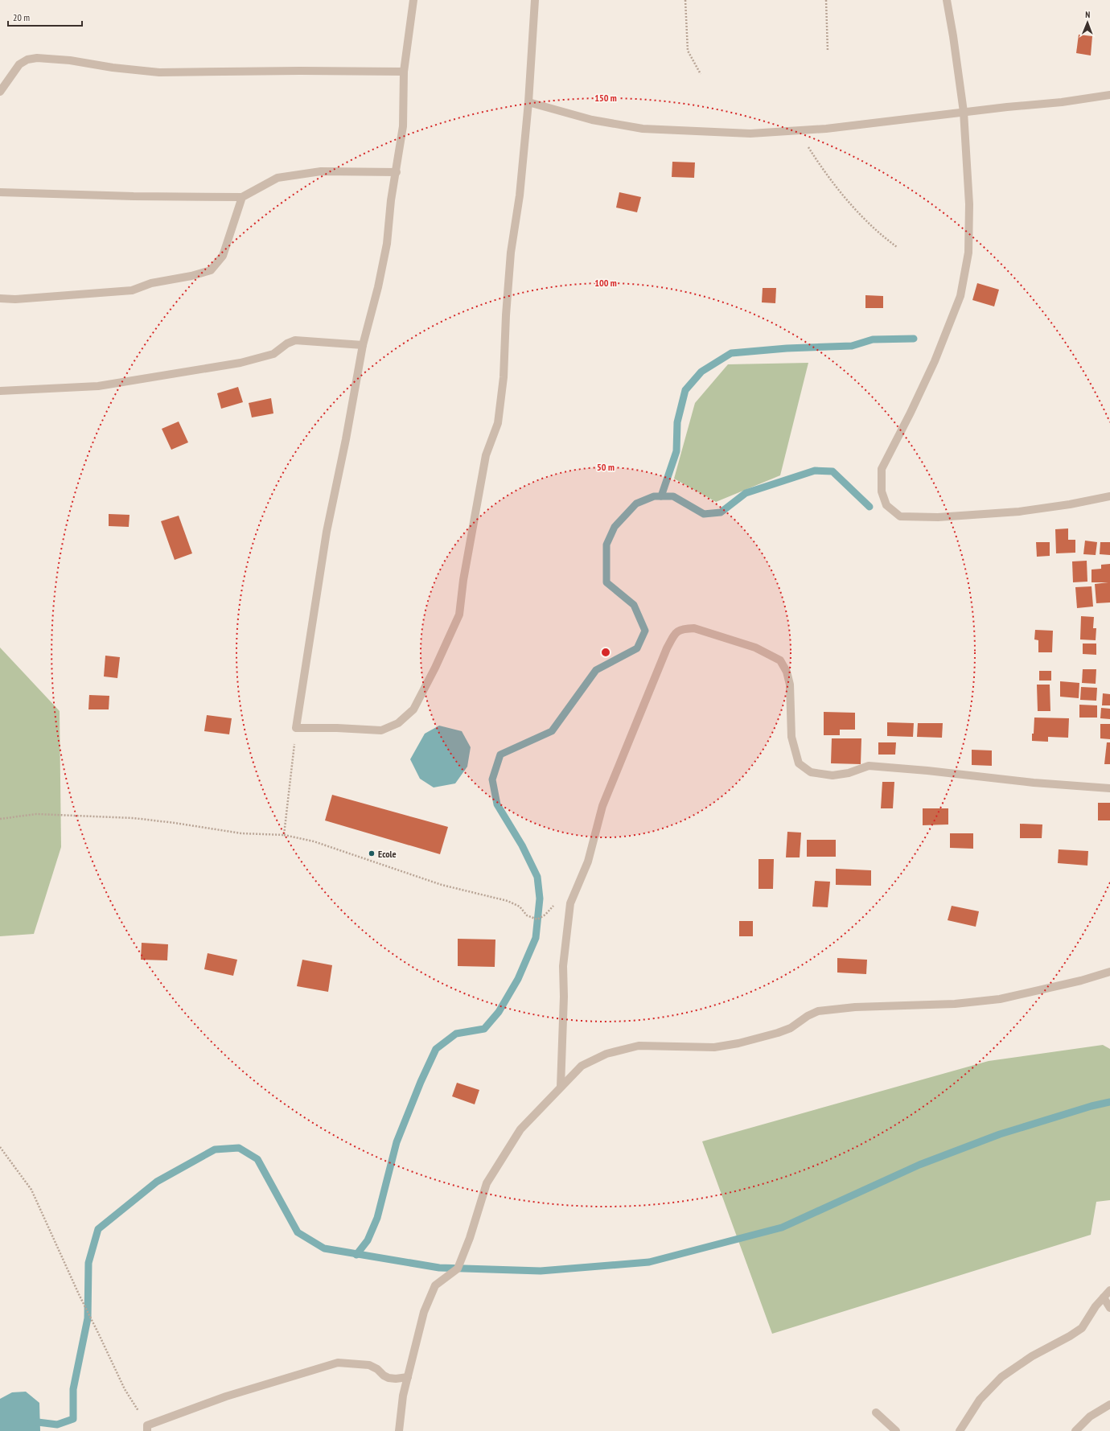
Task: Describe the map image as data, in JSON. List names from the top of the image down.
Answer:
{
  "places": ["Ecole"],
  "scale_bar": "20 m",
  "north": "top",
  "rings": ["150 m", "100 m", "50 m"]
}
